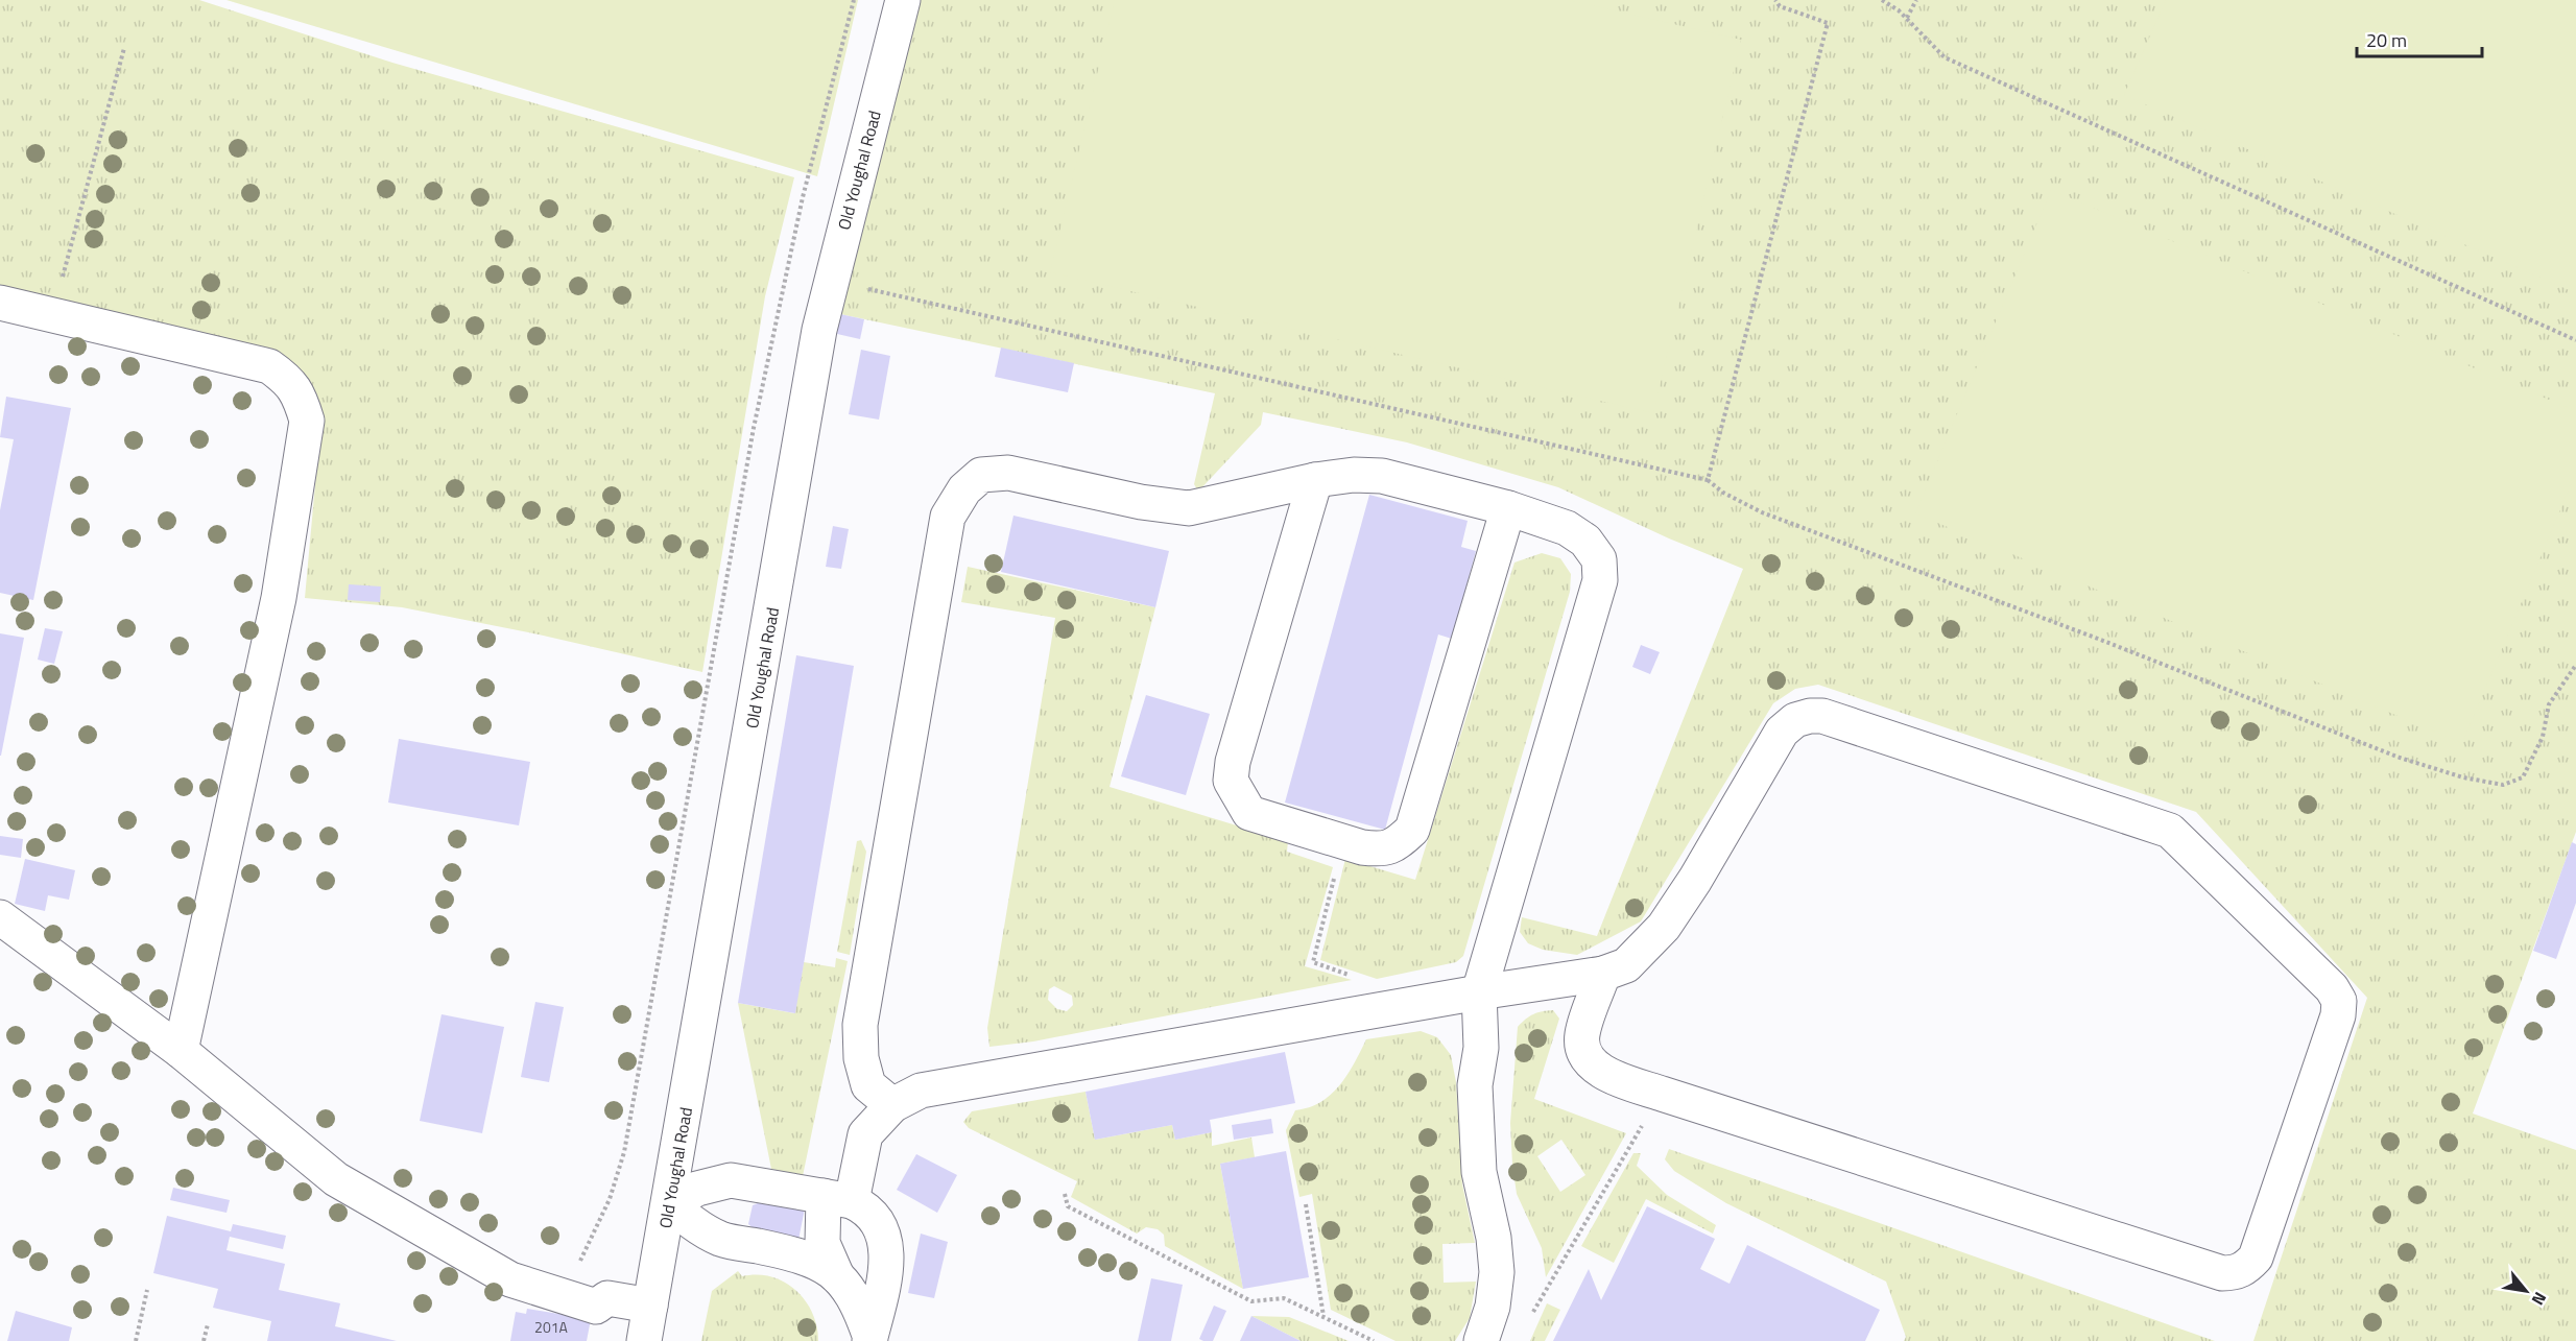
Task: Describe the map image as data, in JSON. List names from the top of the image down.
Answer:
{
  "streets": {
    "street": ["Old Youghal Road"]
  },
  "house_numbers": ["201A"],
  "scale_bar": "20 m",
  "north": "bottom right"
}
